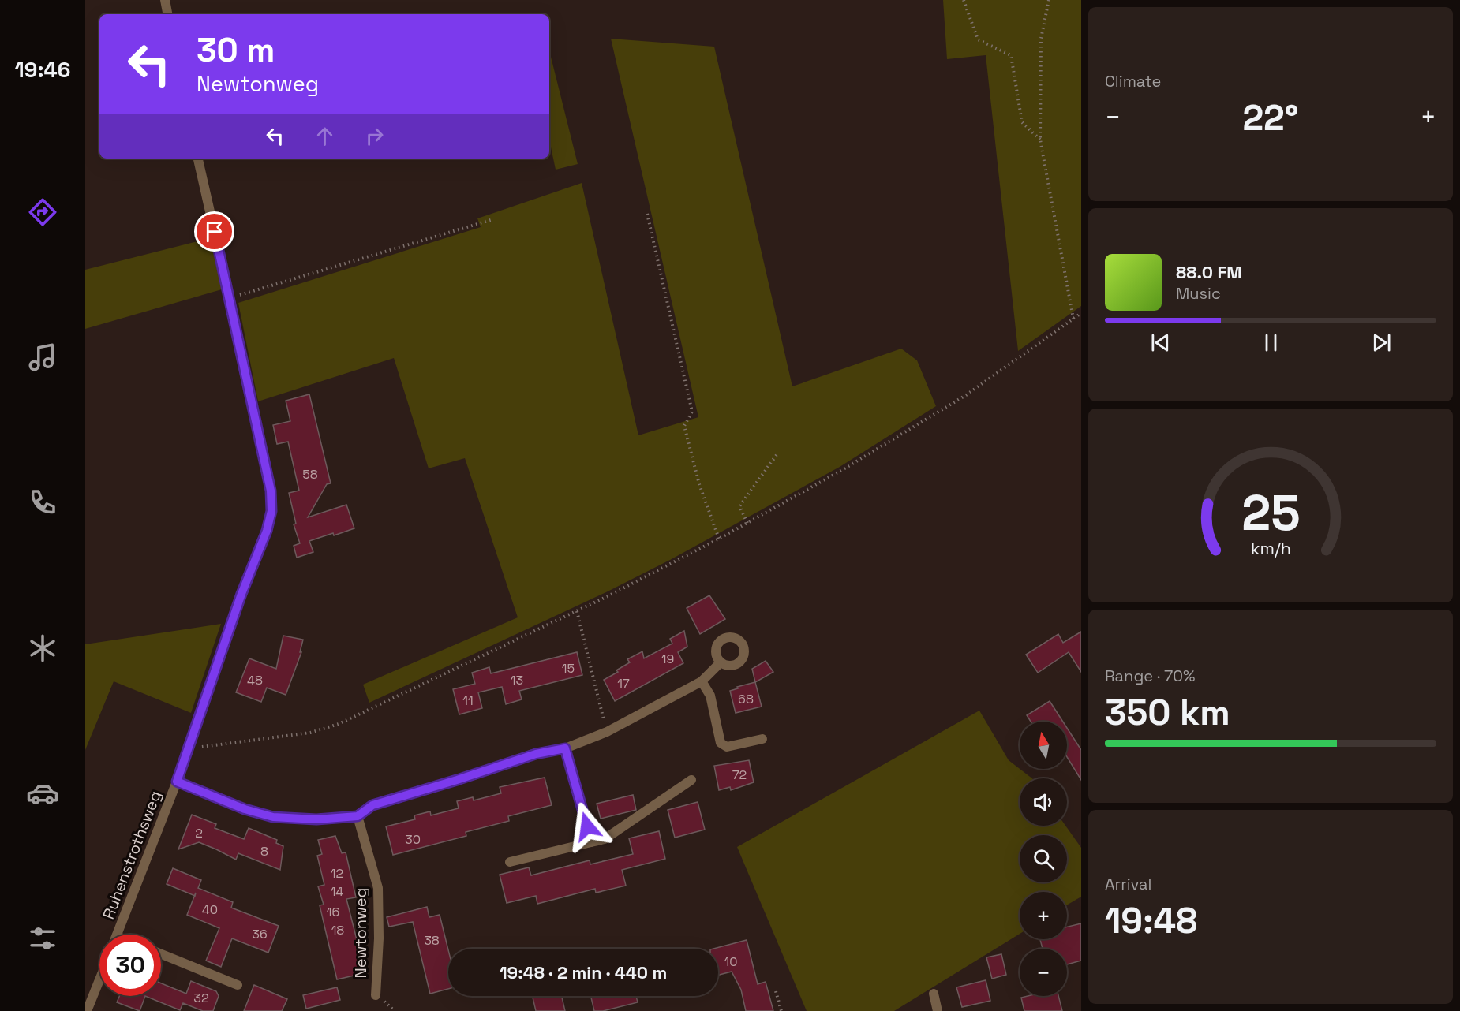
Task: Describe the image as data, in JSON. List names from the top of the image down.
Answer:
{
  "streets": {
    "street": ["Ruhenstrothsweg", "Newtonweg"]
  },
  "house_numbers": [
    "58",
    "19",
    "15",
    "48",
    "13",
    "17",
    "68",
    "11",
    "72",
    "2",
    "30",
    "8",
    "12",
    "14",
    "40",
    "16",
    "18",
    "36",
    "38",
    "10",
    "32"
  ],
  "north": "top",
  "page": {
    "tabs": "19:46",
    "tile": [
      "Climate",
      ["Range · 70%", "350 km"],
      ["Arrival", "19:48"]
    ],
    "turn": ["30 m", "Newtonweg"],
    "heat": ["−", "22°", "+"],
    "song": ["88.0 FM", "Music"],
    "map_buttons": ["+", "−"],
    "limit": "30",
    "trip": "19:48 · 2 min · 440 m",
    "gauge": ["25", "km/h"]
  }
}
